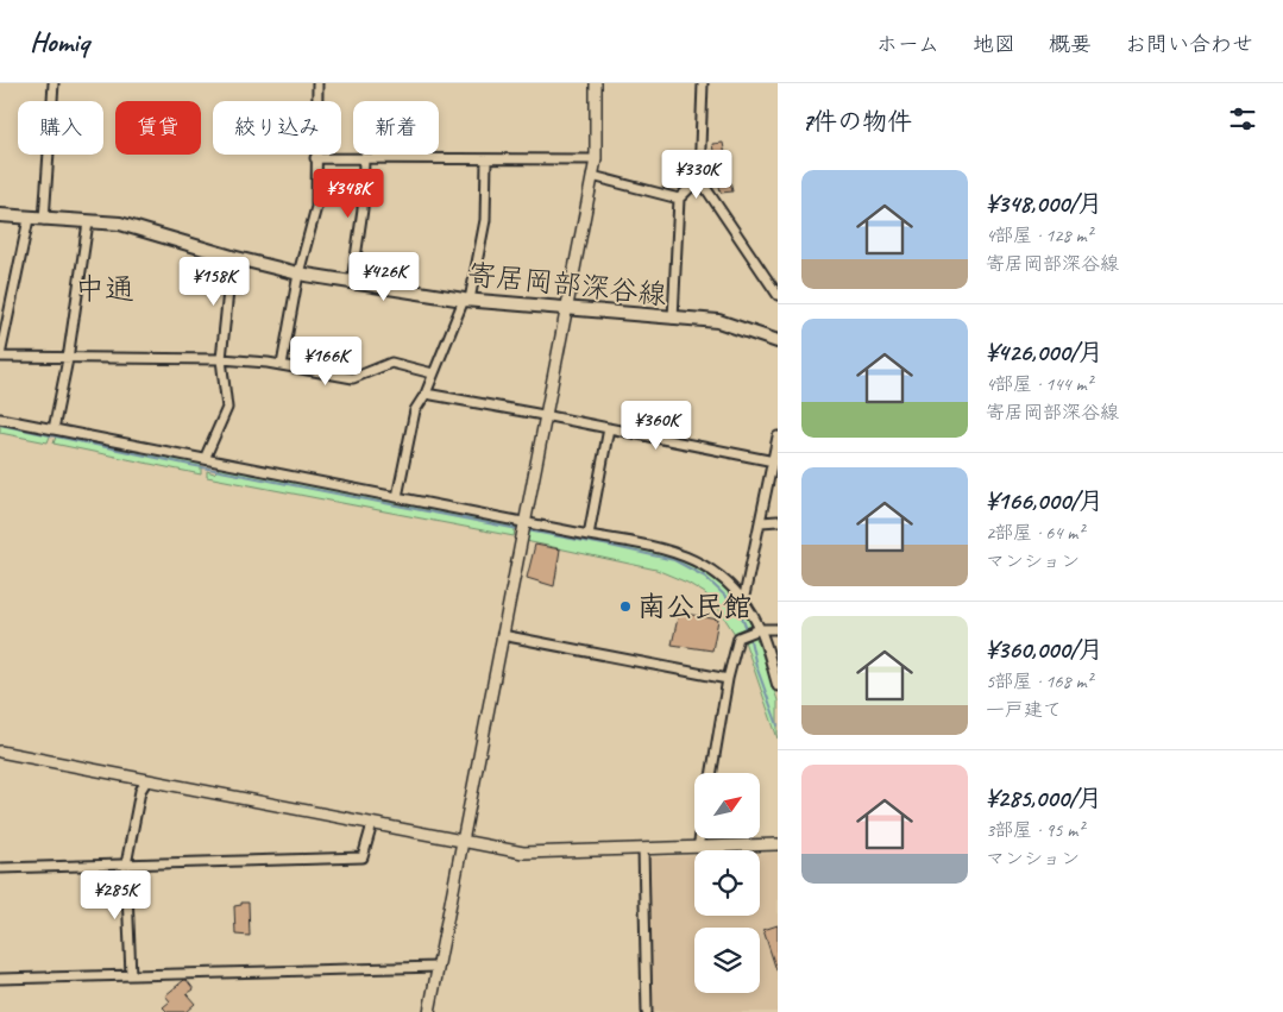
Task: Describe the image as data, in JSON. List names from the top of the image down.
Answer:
{
  "streets": {
    "main road": ["寄居岡部深谷線"]
  },
  "districts": ["中通"],
  "places": ["南公民館"],
  "north": "top right",
  "page": {
    "header": "Homiq",
    "nav": [
      "ホーム",
      "地図",
      "概要",
      "お問い合わせ"
    ],
    "heading": "7件の物件",
    "chip": [
      "購入",
      "賃貸",
      "絞り込み",
      "新着"
    ],
    "price": [
      "¥330K",
      "¥348K",
      "¥426K",
      "¥158K",
      "¥166K",
      "¥360K",
      "¥285K"
    ],
    "list": [
      {
        "name": "¥348,000/月",
        "note": "4部屋 · 128 m² · 寄居岡部深谷線"
      },
      {
        "name": "¥426,000/月",
        "note": "4部屋 · 144 m² · 寄居岡部深谷線"
      },
      {
        "name": "¥166,000/月",
        "note": "2部屋 · 64 m² · マンション"
      },
      {
        "name": "¥360,000/月",
        "note": "5部屋 · 168 m² · 一戸建て"
      },
      {
        "name": "¥285,000/月",
        "note": "3部屋 · 95 m² · マンション"
      }
    ]
  }
}
